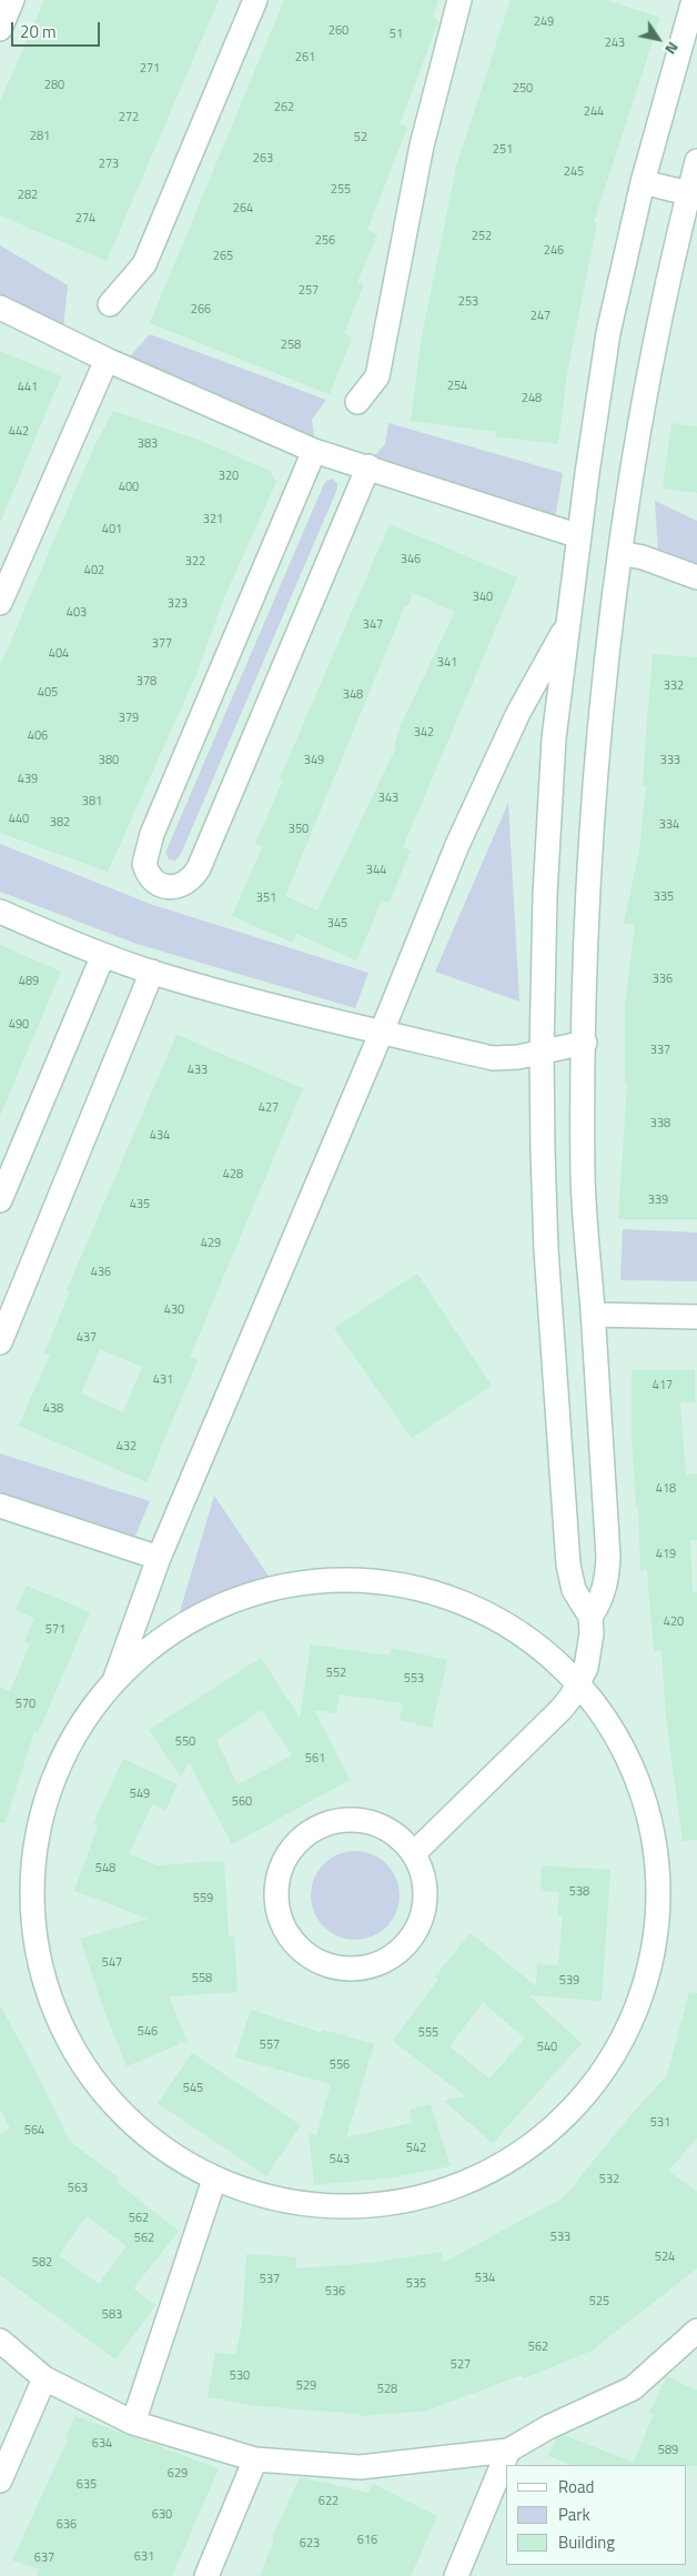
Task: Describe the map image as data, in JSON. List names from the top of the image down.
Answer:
{
  "house_numbers": [
    "249",
    "260",
    "51",
    "243",
    "261",
    "271",
    "280",
    "250",
    "262",
    "244",
    "272",
    "281",
    "52",
    "251",
    "263",
    "273",
    "245",
    "255",
    "282",
    "264",
    "274",
    "252",
    "256",
    "246",
    "265",
    "257",
    "253",
    "266",
    "247",
    "258",
    "254",
    "441",
    "248",
    "442",
    "383",
    "320",
    "400",
    "321",
    "401",
    "346",
    "322",
    "402",
    "340",
    "323",
    "403",
    "347",
    "377",
    "404",
    "341",
    "378",
    "332",
    "405",
    "348",
    "379",
    "342",
    "406",
    "380",
    "349",
    "333",
    "439",
    "343",
    "381",
    "440",
    "382",
    "334",
    "350",
    "344",
    "335",
    "351",
    "345",
    "336",
    "489",
    "490",
    "337",
    "433",
    "427",
    "338",
    "434",
    "428",
    "339",
    "435",
    "429",
    "436",
    "430",
    "437",
    "431",
    "417",
    "438",
    "432",
    "418",
    "419",
    "420",
    "571",
    "552",
    "553",
    "570",
    "550",
    "561",
    "549",
    "560",
    "548",
    "538",
    "559",
    "547",
    "558",
    "539",
    "546",
    "555",
    "557",
    "540",
    "556",
    "545",
    "531",
    "564",
    "542",
    "543",
    "532",
    "563",
    "562",
    "533",
    "562",
    "524",
    "582",
    "534",
    "537",
    "535",
    "536",
    "525",
    "583",
    "562",
    "527",
    "530",
    "529",
    "528",
    "634",
    "589",
    "629",
    "635",
    "622",
    "630",
    "636",
    "616",
    "623",
    "631",
    "637"
  ],
  "legend": ["Road", "Park", "Building"],
  "scale_bar": "20 m",
  "north": "bottom right"
}
